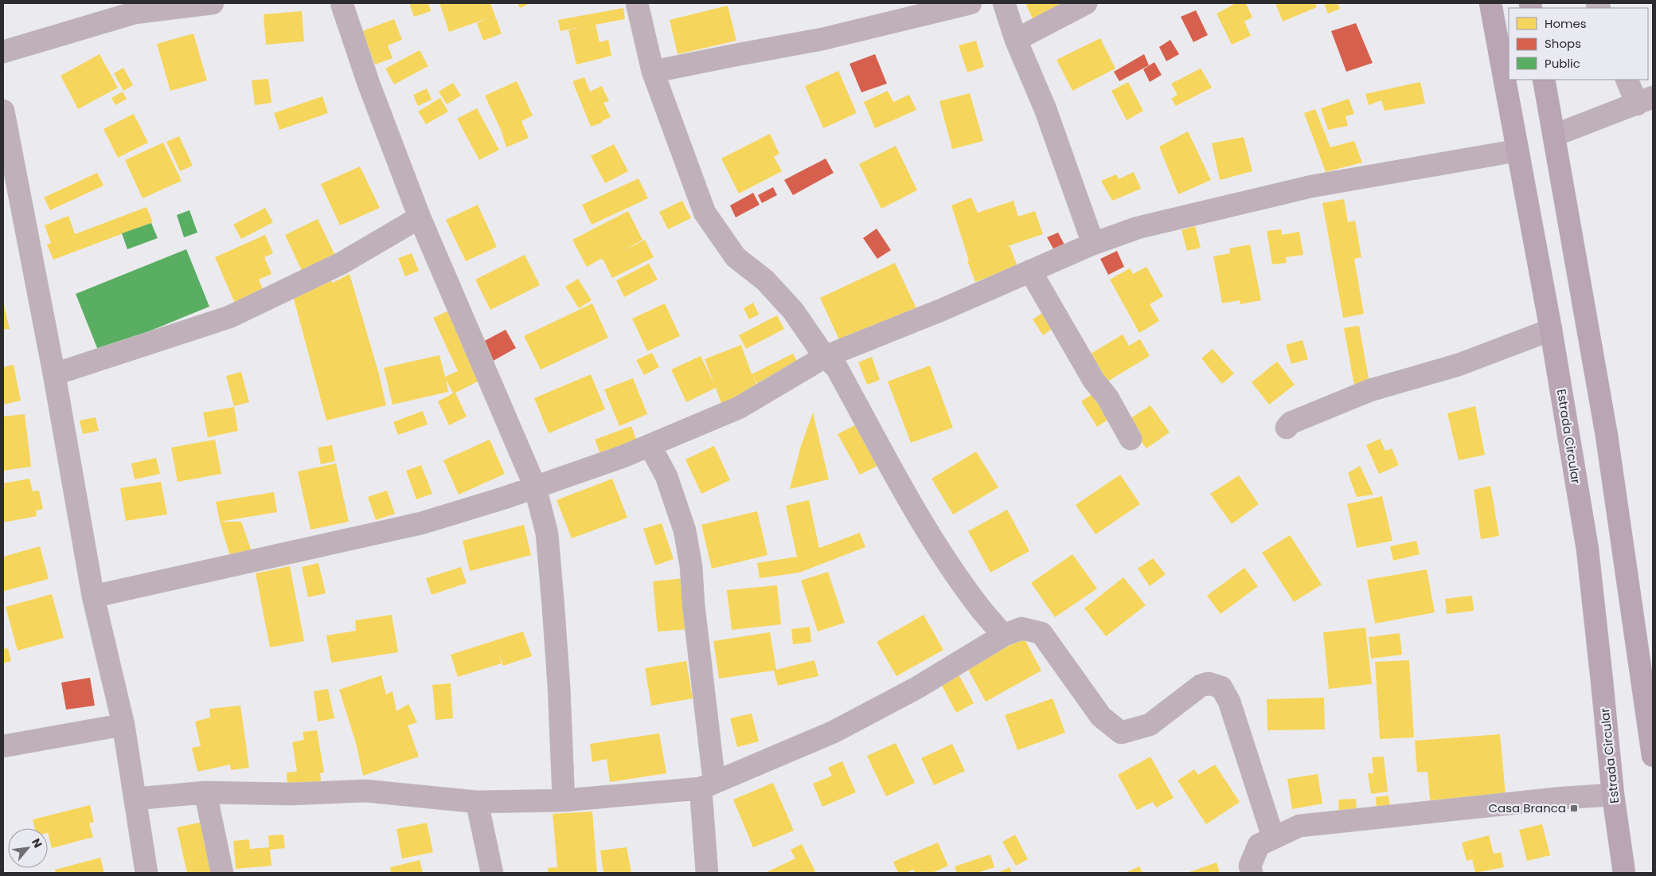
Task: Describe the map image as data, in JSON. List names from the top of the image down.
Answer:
{
  "streets": {
    "main road": ["Estrada Circular"]
  },
  "places": {
    "transit": ["Casa Branca"]
  },
  "legend": ["Homes", "Shops", "Public"],
  "north": "top right"
}
